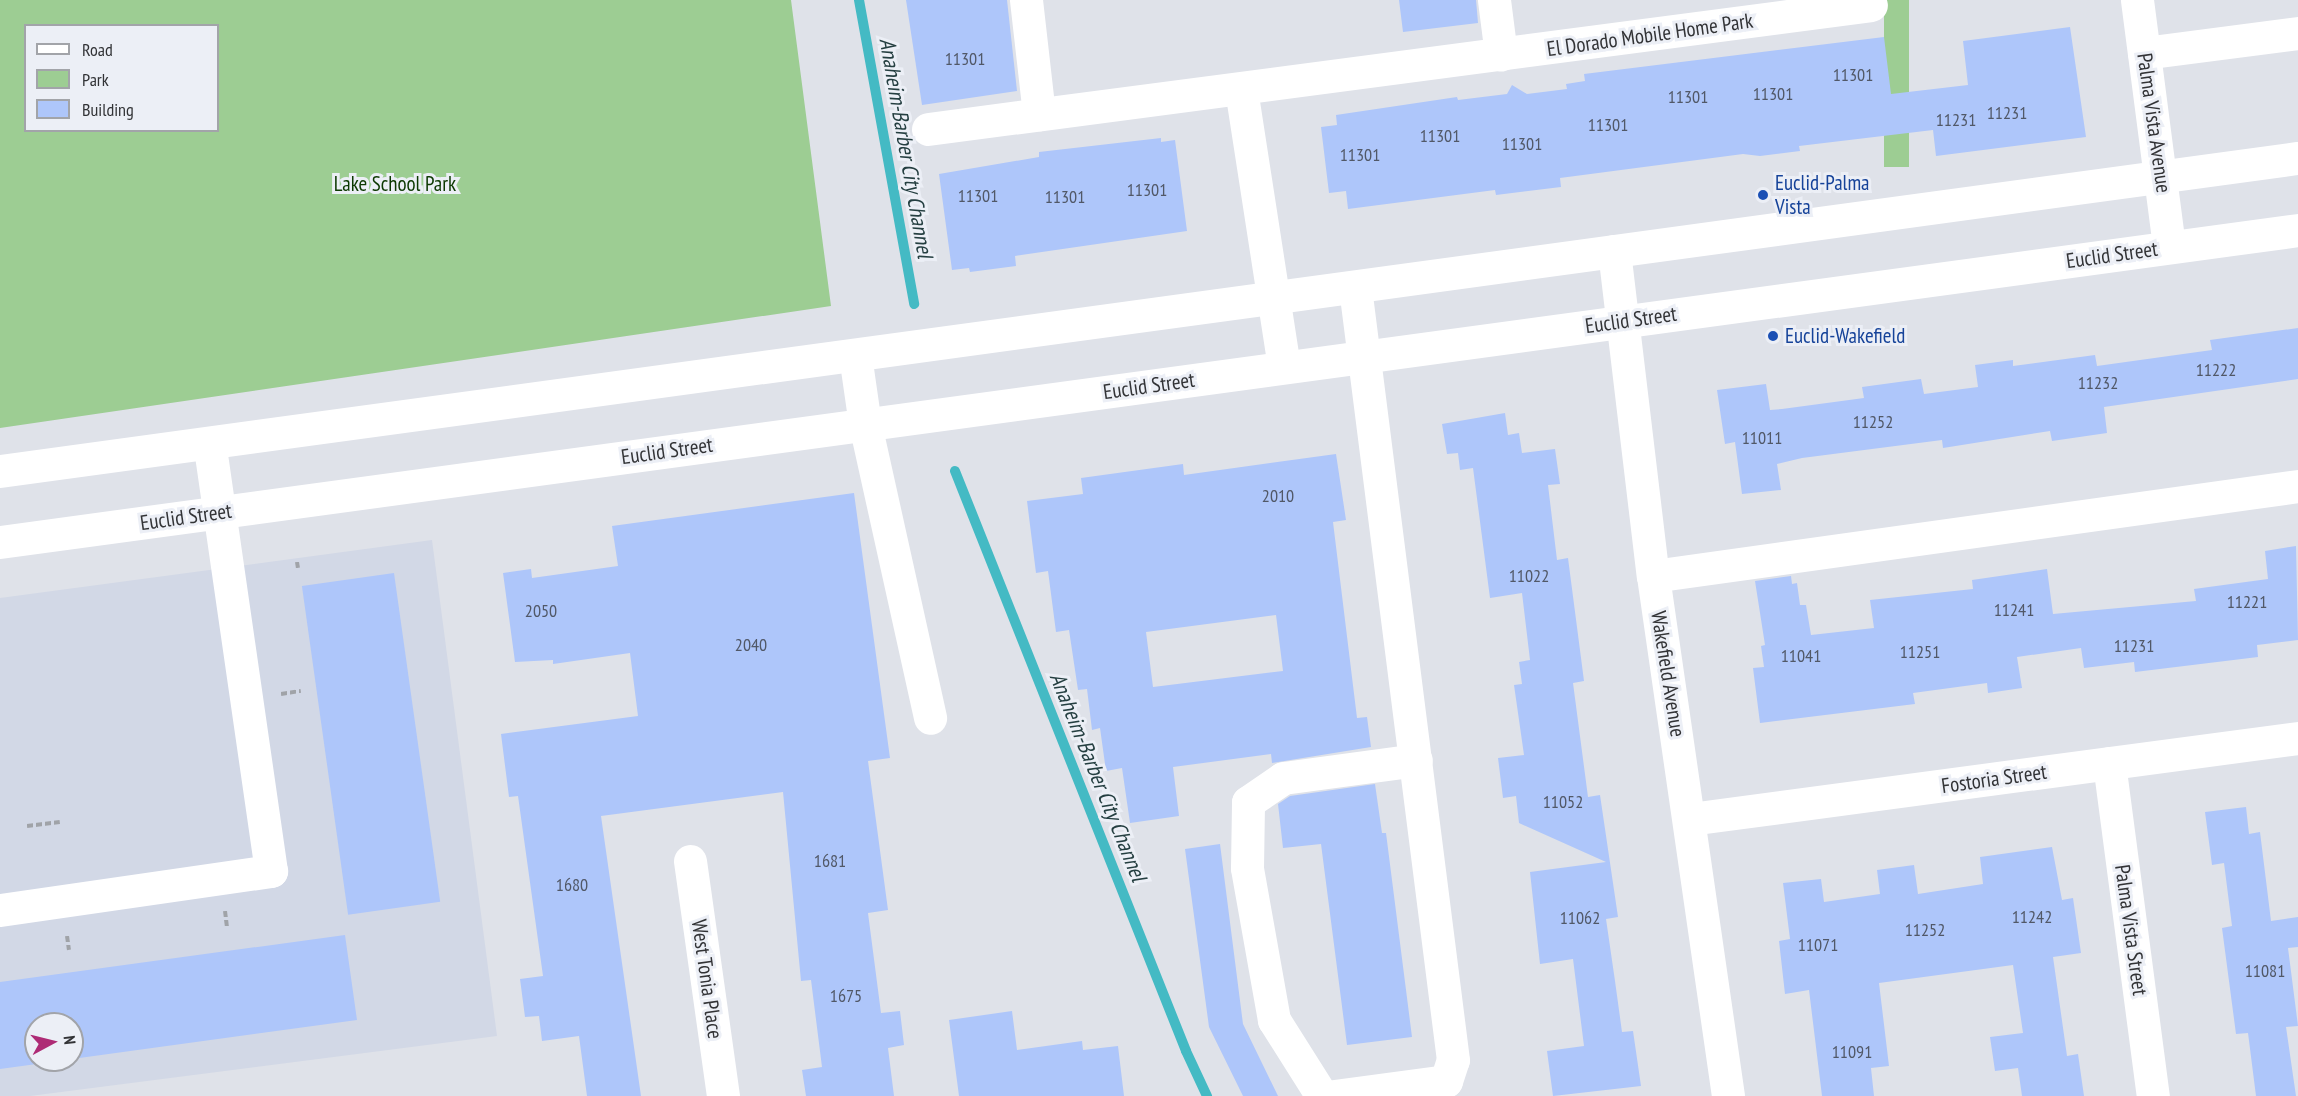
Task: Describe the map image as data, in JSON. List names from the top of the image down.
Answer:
{
  "streets": {
    "main road": [
      "El Dorado Mobile Home Park",
      "Palma Vista Avenue",
      "Euclid Street",
      "Wakefield Avenue",
      "Fostoria Street",
      "Palma Vista Street",
      "West Tonia Place"
    ]
  },
  "crossings": [
    ["Palma Vista Avenue", "Euclid Street"],
    ["Euclid Street", "Wakefield Avenue"],
    ["Wakefield Avenue", "Fostoria Street"],
    ["Fostoria Street", "Palma Vista Street"]
  ],
  "water": ["Anaheim-Barber City Channel"],
  "parks": ["Lake School Park"],
  "places": ["Euclid-Palma Vista", "Euclid-Wakefield"],
  "house_numbers": [
    "11301",
    "11301",
    "11301",
    "11301",
    "11231",
    "11231",
    "11301",
    "11301",
    "11301",
    "11301",
    "11301",
    "11301",
    "11301",
    "11222",
    "11232",
    "11252",
    "11011",
    "2010",
    "11022",
    "11221",
    "11241",
    "2050",
    "2040",
    "11231",
    "11251",
    "11041",
    "11052",
    "1681",
    "1680",
    "11242",
    "11062",
    "11252",
    "11071",
    "11081",
    "1675",
    "11091"
  ],
  "legend": ["Road", "Park", "Building"],
  "north": "right"
}
